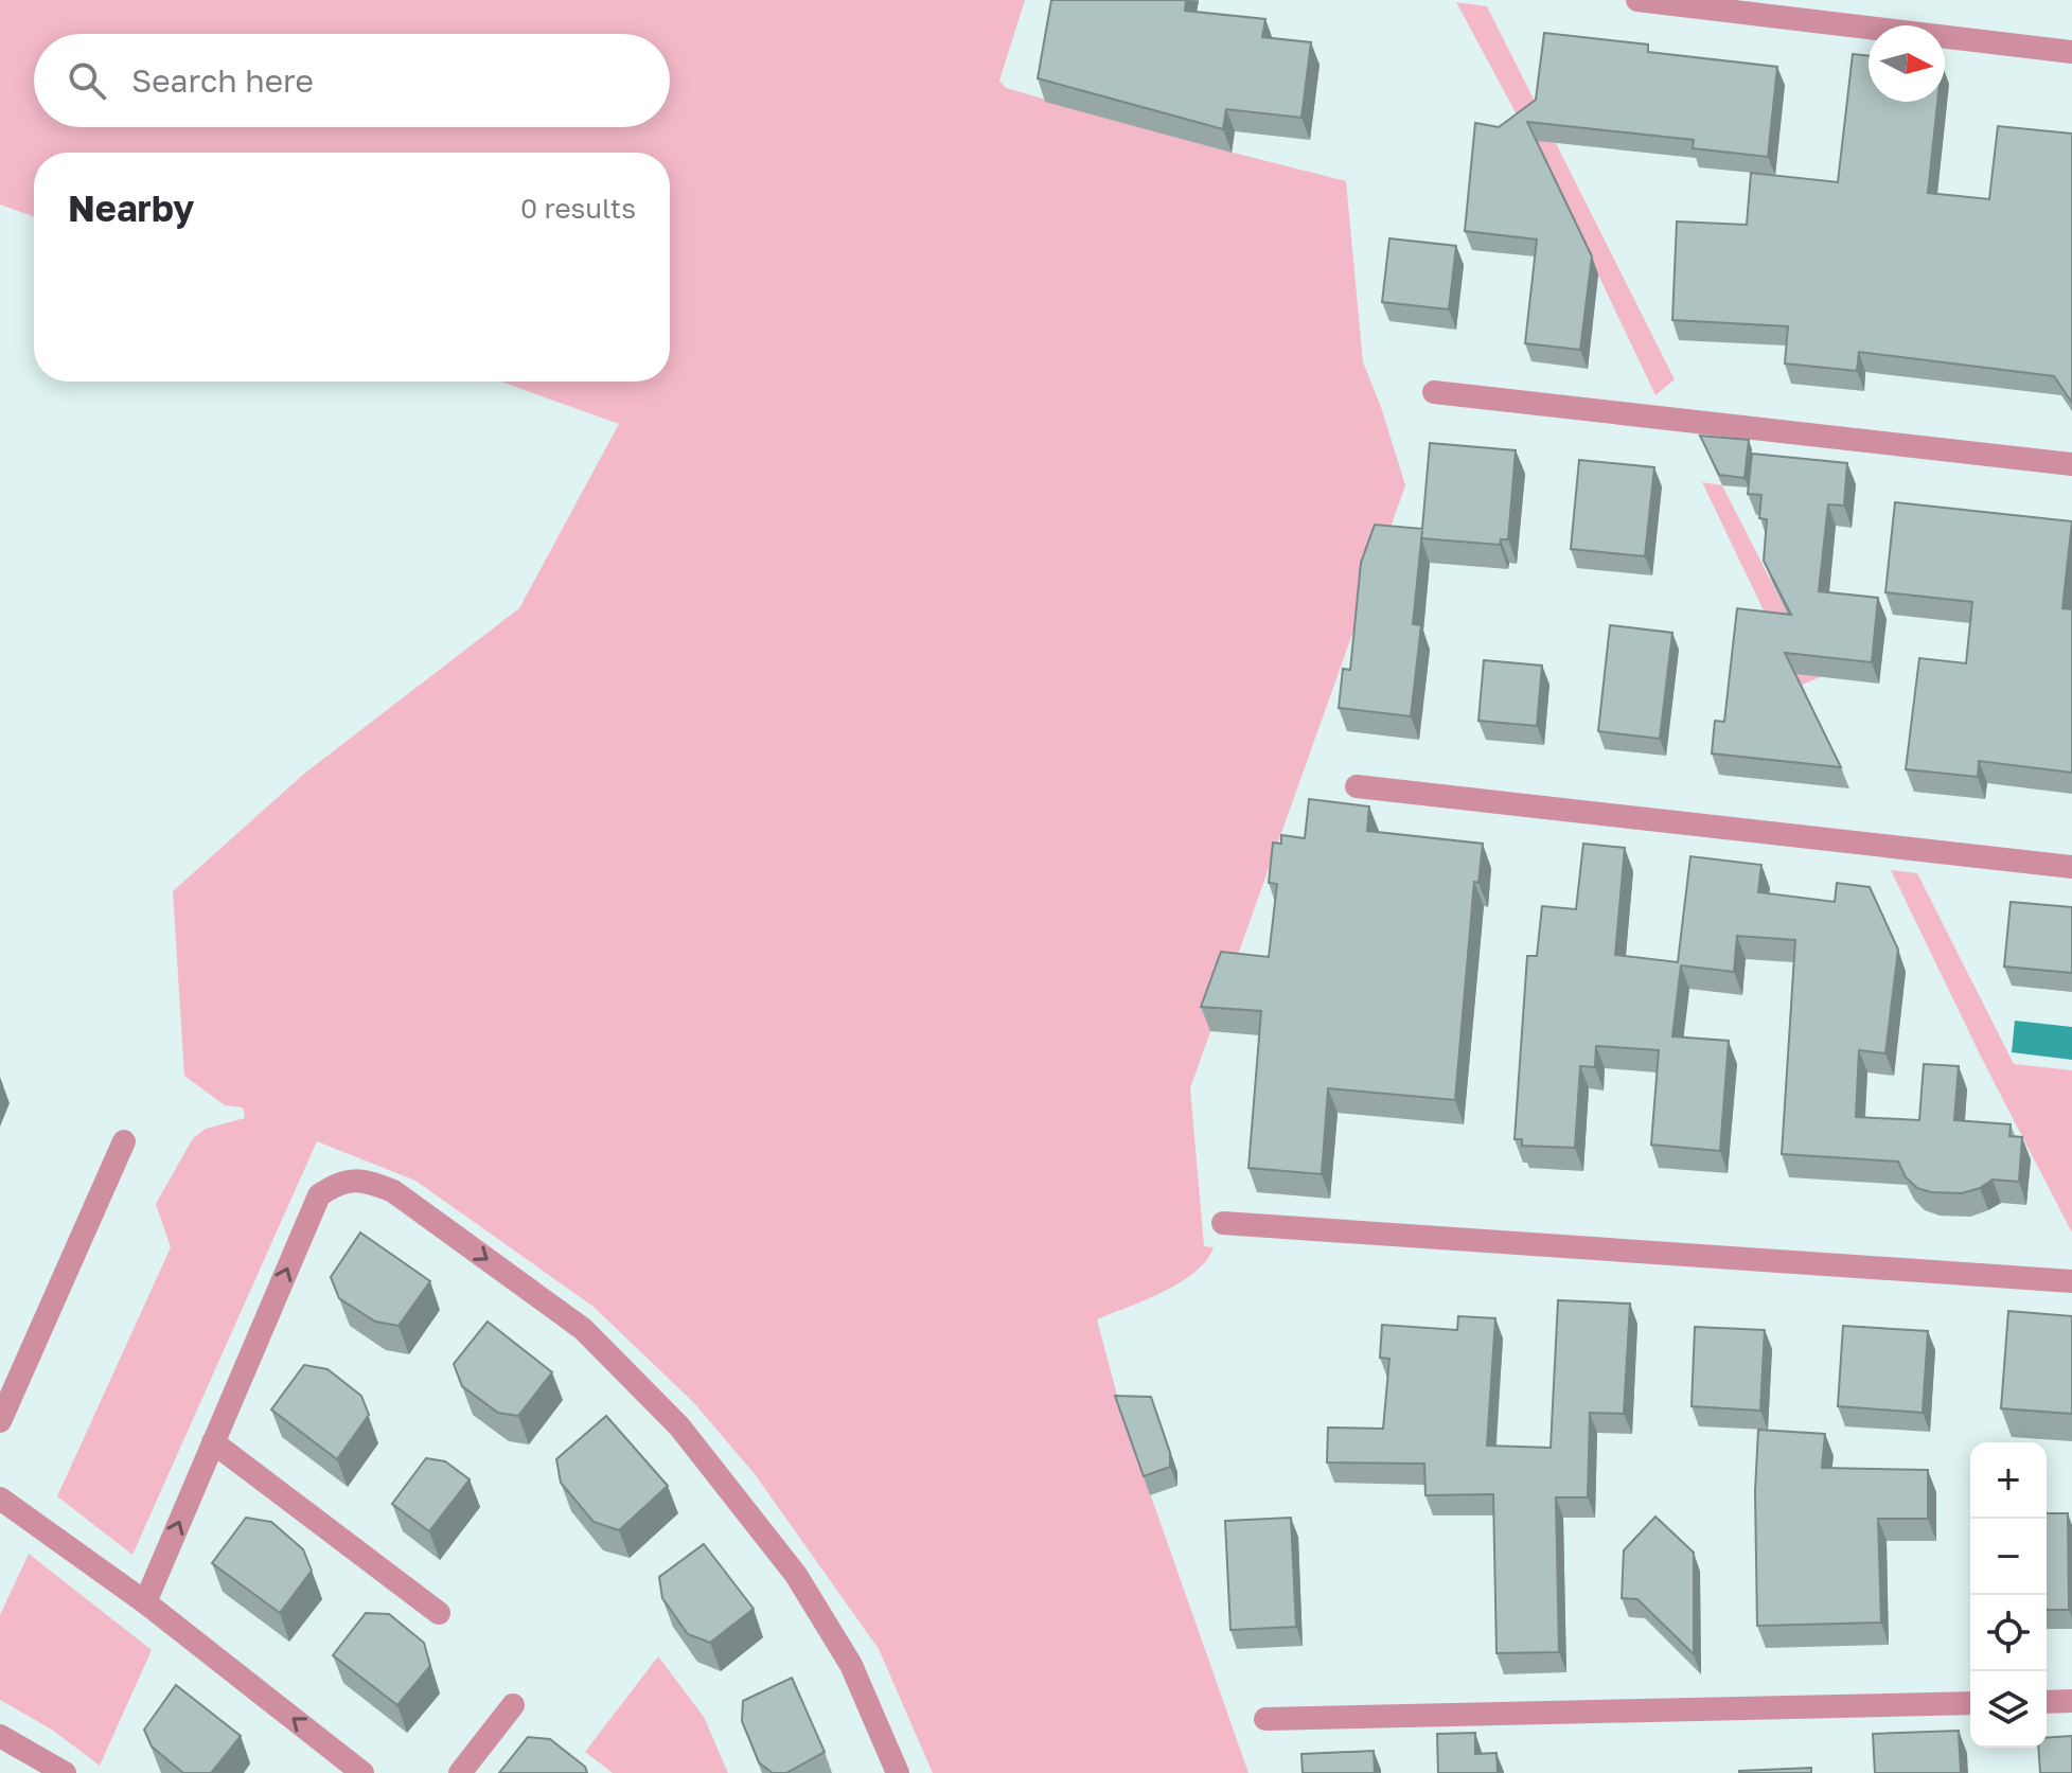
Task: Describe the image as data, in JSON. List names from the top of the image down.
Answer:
{
  "north": "right",
  "page": {
    "search": "Search here",
    "heading": ["Nearby", "0 results"],
    "map_buttons": ["+", "−"]
  }
}
